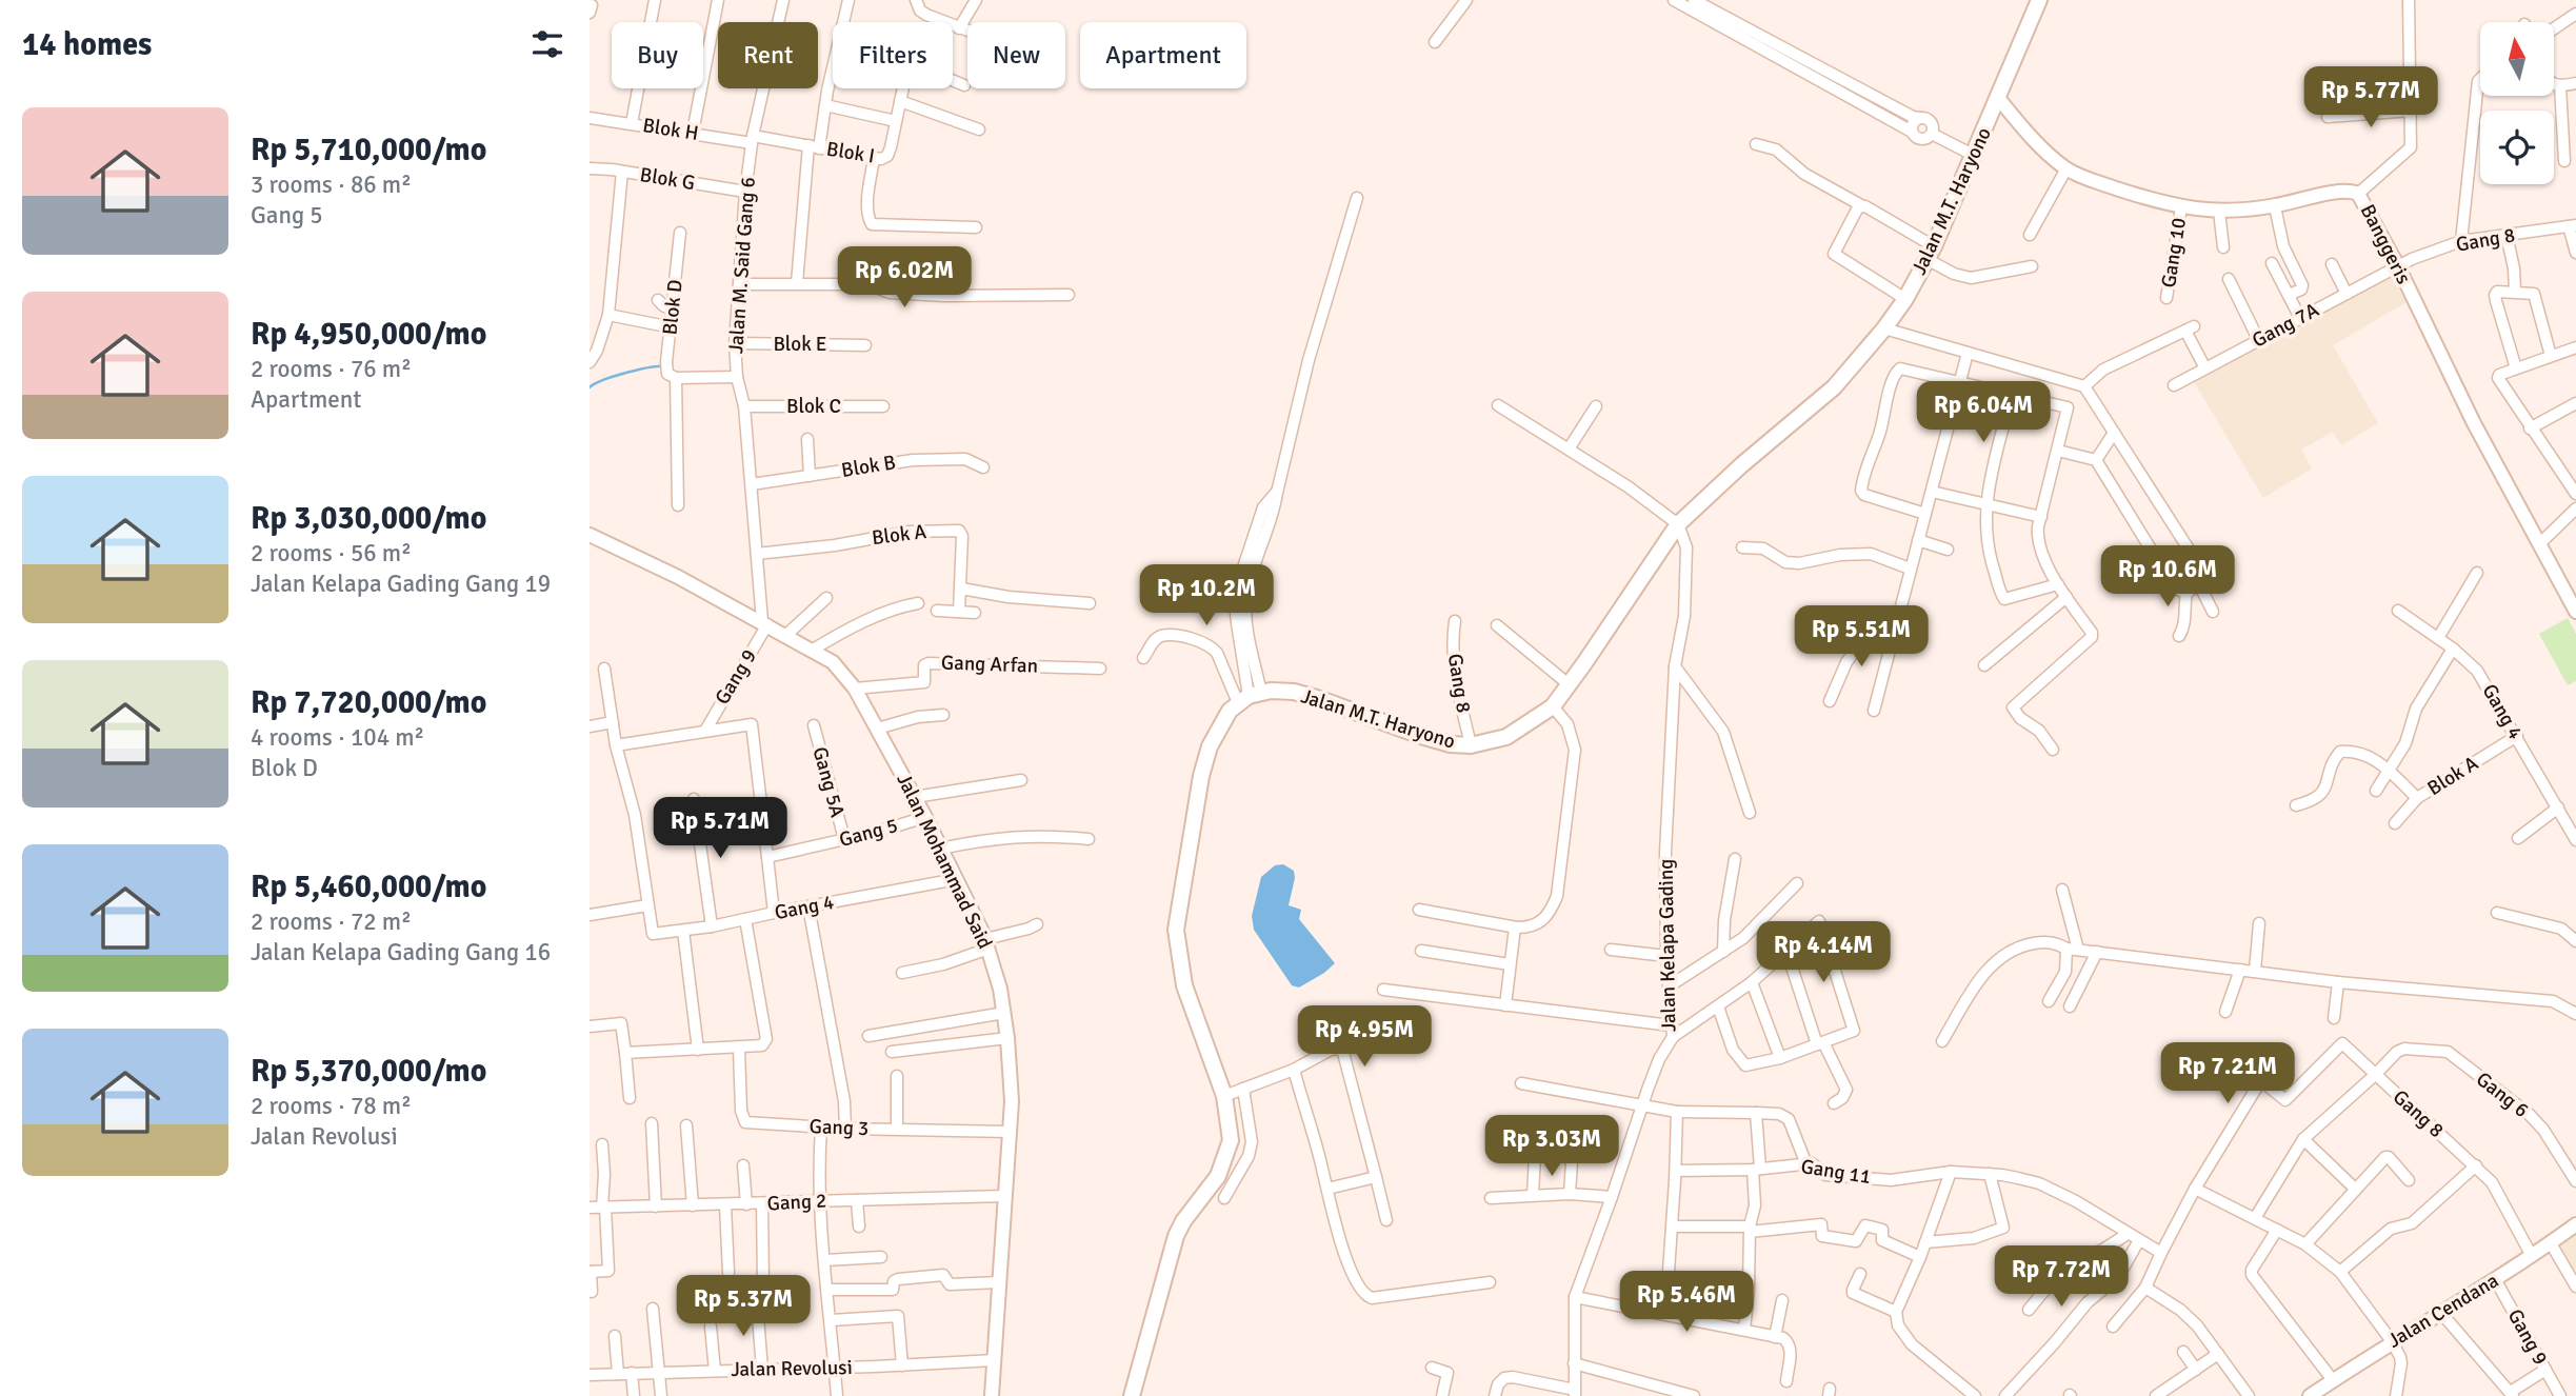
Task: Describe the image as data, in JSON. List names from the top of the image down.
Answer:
{
  "streets": {
    "main road": ["Jalan M.T. Haryono"],
    "street": [
      "Blok H",
      "Blok I",
      "Blok G",
      "Gang 8",
      "Banggeris",
      "Gang 10",
      "Jalan M. Said Gang 6",
      "Blok D",
      "Gang 7A",
      "Blok E",
      "Blok C",
      "Blok B",
      "Blok A",
      "Gang Arfan",
      "Gang 9",
      "Gang 4",
      "Gang 5A",
      "Gang 5",
      "Jalan Mohammad Said",
      "Jalan Kelapa Gading",
      "Gang 6",
      "Gang 3",
      "Gang 11",
      "Gang 2",
      "Jalan Cendana",
      "Jalan Revolusi"
    ]
  },
  "crossings": [
    ["Blok H", "Blok I"],
    ["Blok H", "Jalan M. Said Gang 6"],
    ["Blok I", "Jalan M. Said Gang 6"],
    ["Blok G", "Jalan M. Said Gang 6"],
    ["Jalan M.T. Haryono", "Gang 8"],
    ["Jalan M.T. Haryono", "Banggeris"],
    ["Jalan M.T. Haryono", "Jalan Kelapa Gading"],
    ["Gang 8", "Banggeris"],
    ["Gang 8", "Gang 7A"],
    ["Gang 8", "Gang 6"],
    ["Gang 8", "Jalan Cendana"],
    ["Banggeris", "Gang 10"],
    ["Banggeris", "Gang 7A"],
    ["Jalan M. Said Gang 6", "Blok E"],
    ["Jalan M. Said Gang 6", "Blok C"],
    ["Jalan M. Said Gang 6", "Blok B"],
    ["Jalan M. Said Gang 6", "Blok A"],
    ["Jalan M. Said Gang 6", "Gang 9"],
    ["Jalan M. Said Gang 6", "Jalan Mohammad Said"],
    ["Blok A", "Gang 4"],
    ["Gang Arfan", "Jalan Mohammad Said"],
    ["Gang 9", "Jalan Mohammad Said"],
    ["Gang 9", "Jalan Cendana"],
    ["Gang 4", "Jalan Mohammad Said"],
    ["Gang 5A", "Gang 5"],
    ["Gang 5", "Jalan Mohammad Said"],
    ["Jalan Mohammad Said", "Gang 3"],
    ["Jalan Mohammad Said", "Gang 2"],
    ["Jalan Mohammad Said", "Jalan Revolusi"]
  ],
  "north": "top",
  "page": {
    "heading": "14 homes",
    "chip": [
      "Buy",
      "Rent",
      "Filters",
      "New",
      "Apartment"
    ],
    "price": [
      "Rp 5.77M",
      "Rp 6.02M",
      "Rp 6.04M",
      "Rp 10.6M",
      "Rp 10.2M",
      "Rp 5.51M",
      "Rp 5.71M",
      "Rp 4.14M",
      "Rp 4.95M",
      "Rp 7.21M",
      "Rp 3.03M",
      "Rp 7.72M",
      "Rp 5.46M",
      "Rp 5.37M"
    ],
    "list": [
      {
        "name": "Rp 5,710,000/mo",
        "note": "3 rooms · 86 m² · Gang 5"
      },
      {
        "name": "Rp 4,950,000/mo",
        "note": "2 rooms · 76 m² · Apartment"
      },
      {
        "name": "Rp 3,030,000/mo",
        "note": "2 rooms · 56 m² · Jalan Kelapa Gading Gang 19"
      },
      {
        "name": "Rp 7,720,000/mo",
        "note": "4 rooms · 104 m² · Blok D"
      },
      {
        "name": "Rp 5,460,000/mo",
        "note": "2 rooms · 72 m² · Jalan Kelapa Gading Gang 16"
      },
      {
        "name": "Rp 5,370,000/mo",
        "note": "2 rooms · 78 m² · Jalan Revolusi"
      }
    ]
  }
}
